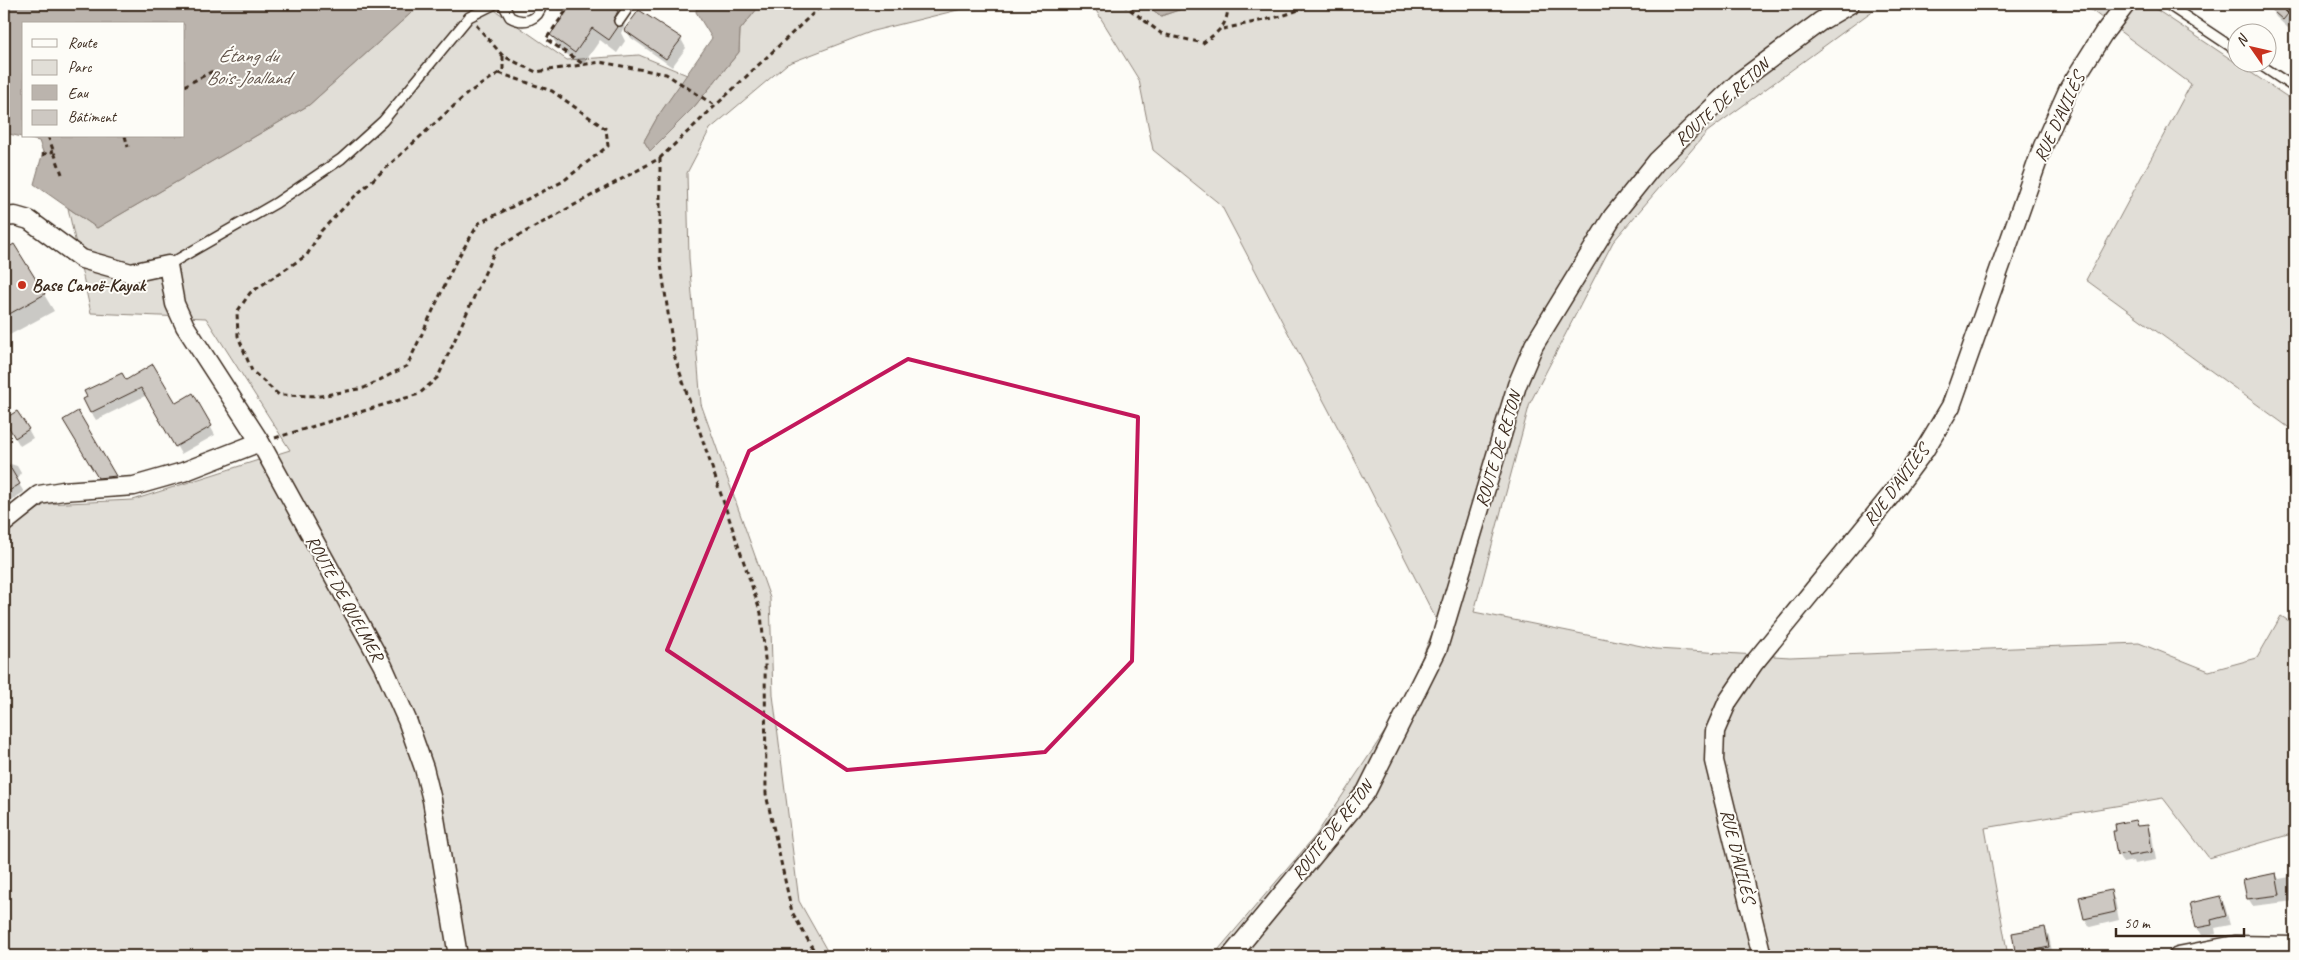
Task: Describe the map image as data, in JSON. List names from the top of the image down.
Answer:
{
  "streets": {
    "street": ["ROUTE DE RETON", "RUE D'AVILÈS", "ROUTE DE QUELMER"]
  },
  "water": ["Étang du Bois-Joalland"],
  "places": ["Base Canoë-Kayak"],
  "legend": [
    "Route",
    "Parc",
    "Eau",
    "Bâtiment"
  ],
  "scale_bar": "50 m",
  "north": "top left"
}
